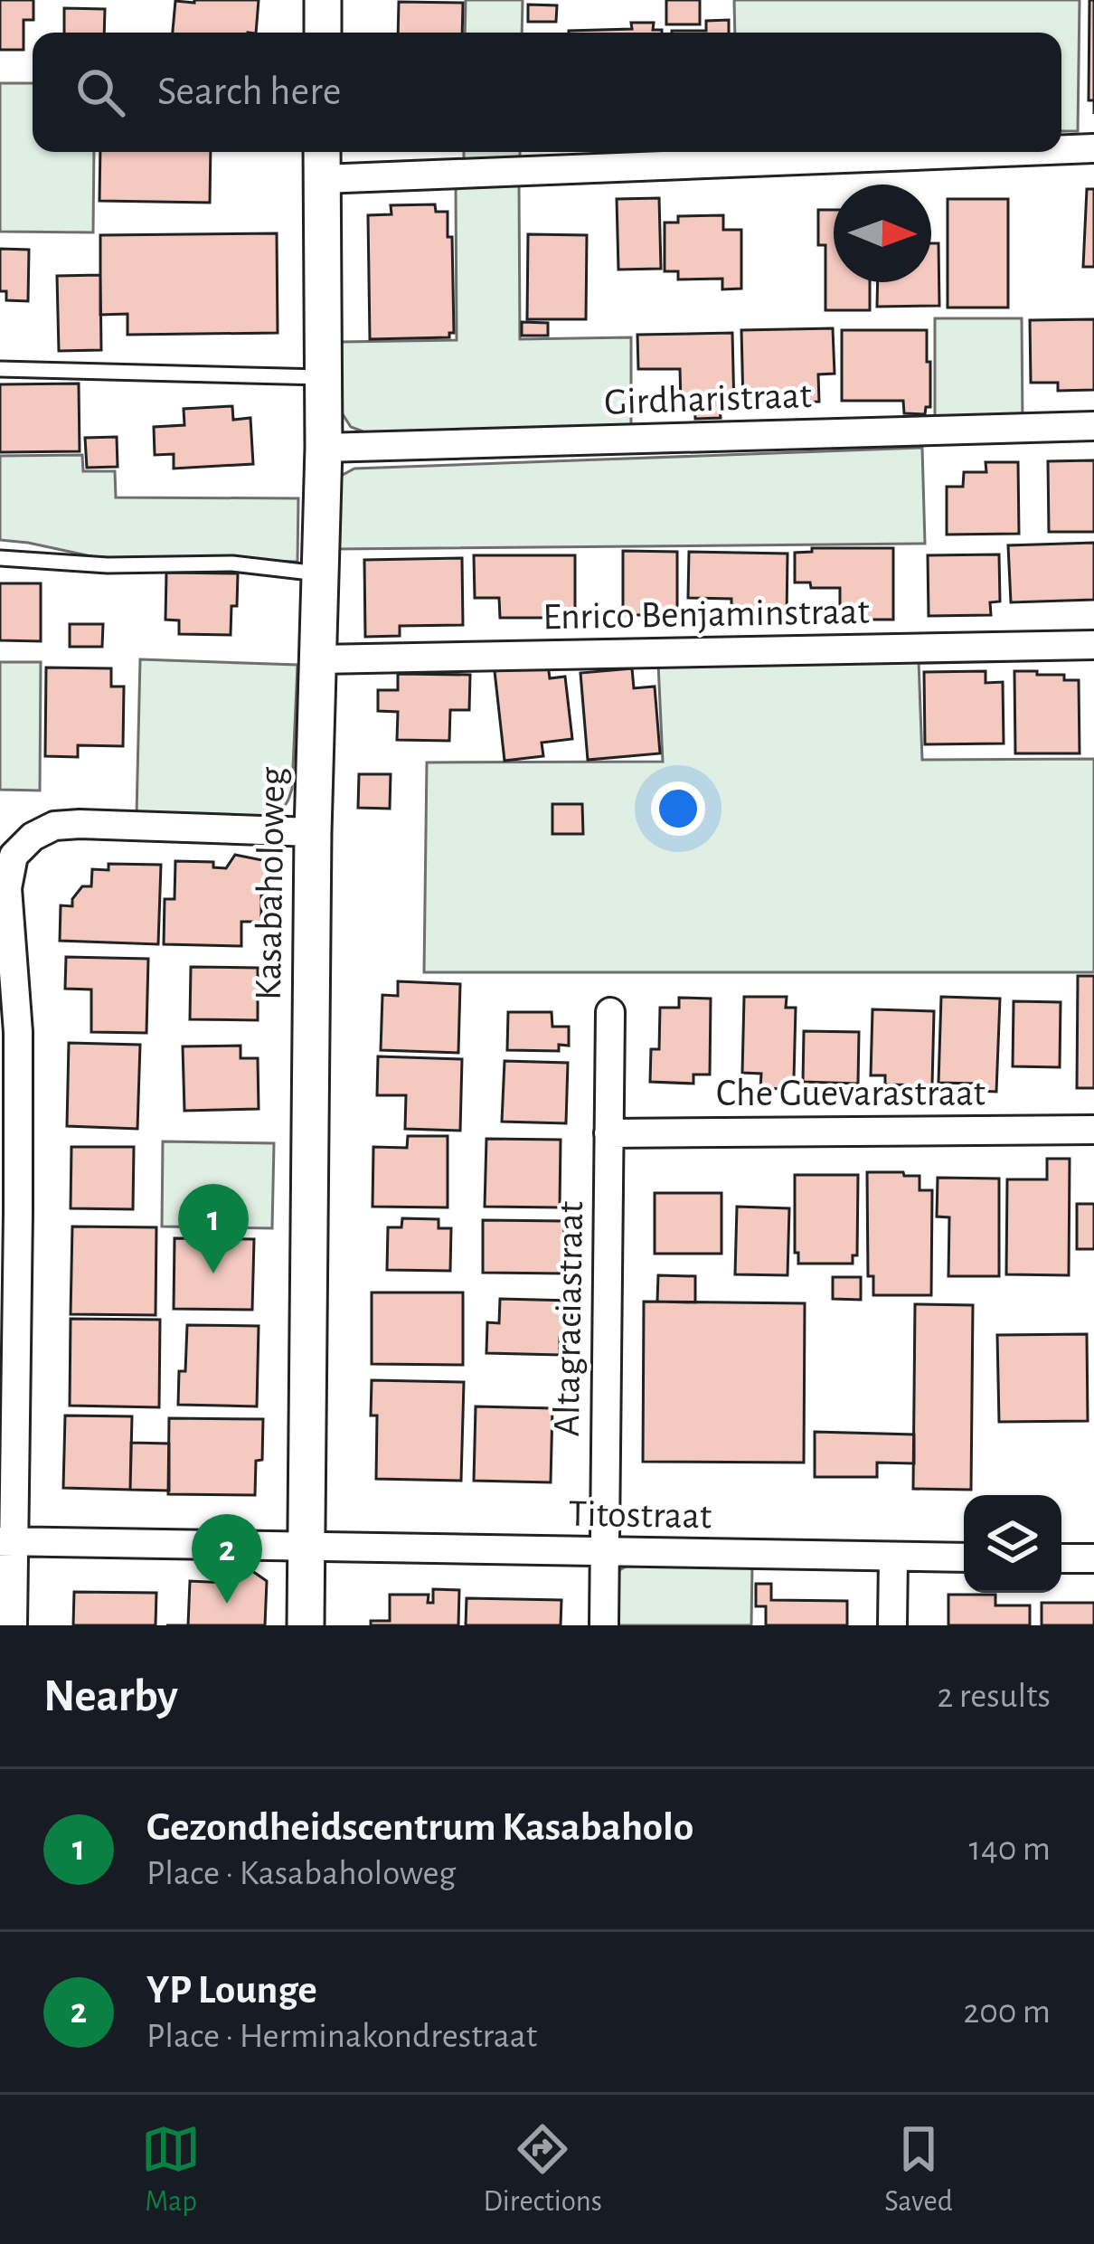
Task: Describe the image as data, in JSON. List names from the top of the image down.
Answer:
{
  "streets": {
    "street": [
      "Girdharistraat",
      "Enrico Benjaminstraat",
      "Kasabaholoweg",
      "Che Guevarastraat",
      "Altagraciastraat",
      "Titostraat"
    ]
  },
  "crossings": [
    ["Girdharistraat", "Kasabaholoweg"],
    ["Enrico Benjaminstraat", "Kasabaholoweg"],
    ["Kasabaholoweg", "Titostraat"],
    ["Che Guevarastraat", "Altagraciastraat"],
    ["Altagraciastraat", "Titostraat"]
  ],
  "north": "right",
  "page": {
    "search": "Search here",
    "pins": ["1", "2"],
    "heading": ["Nearby", "2 results"],
    "list": [
      {
        "mark": "1",
        "name": "Gezondheidscentrum Kasabaholo",
        "note": "Place · Kasabaholoweg",
        "value": "140 m"
      },
      {
        "mark": "2",
        "name": "YP Lounge",
        "note": "Place · Herminakondrestraat",
        "value": "200 m"
      }
    ],
    "nav": ["Map", "Directions", "Saved"]
  }
}
